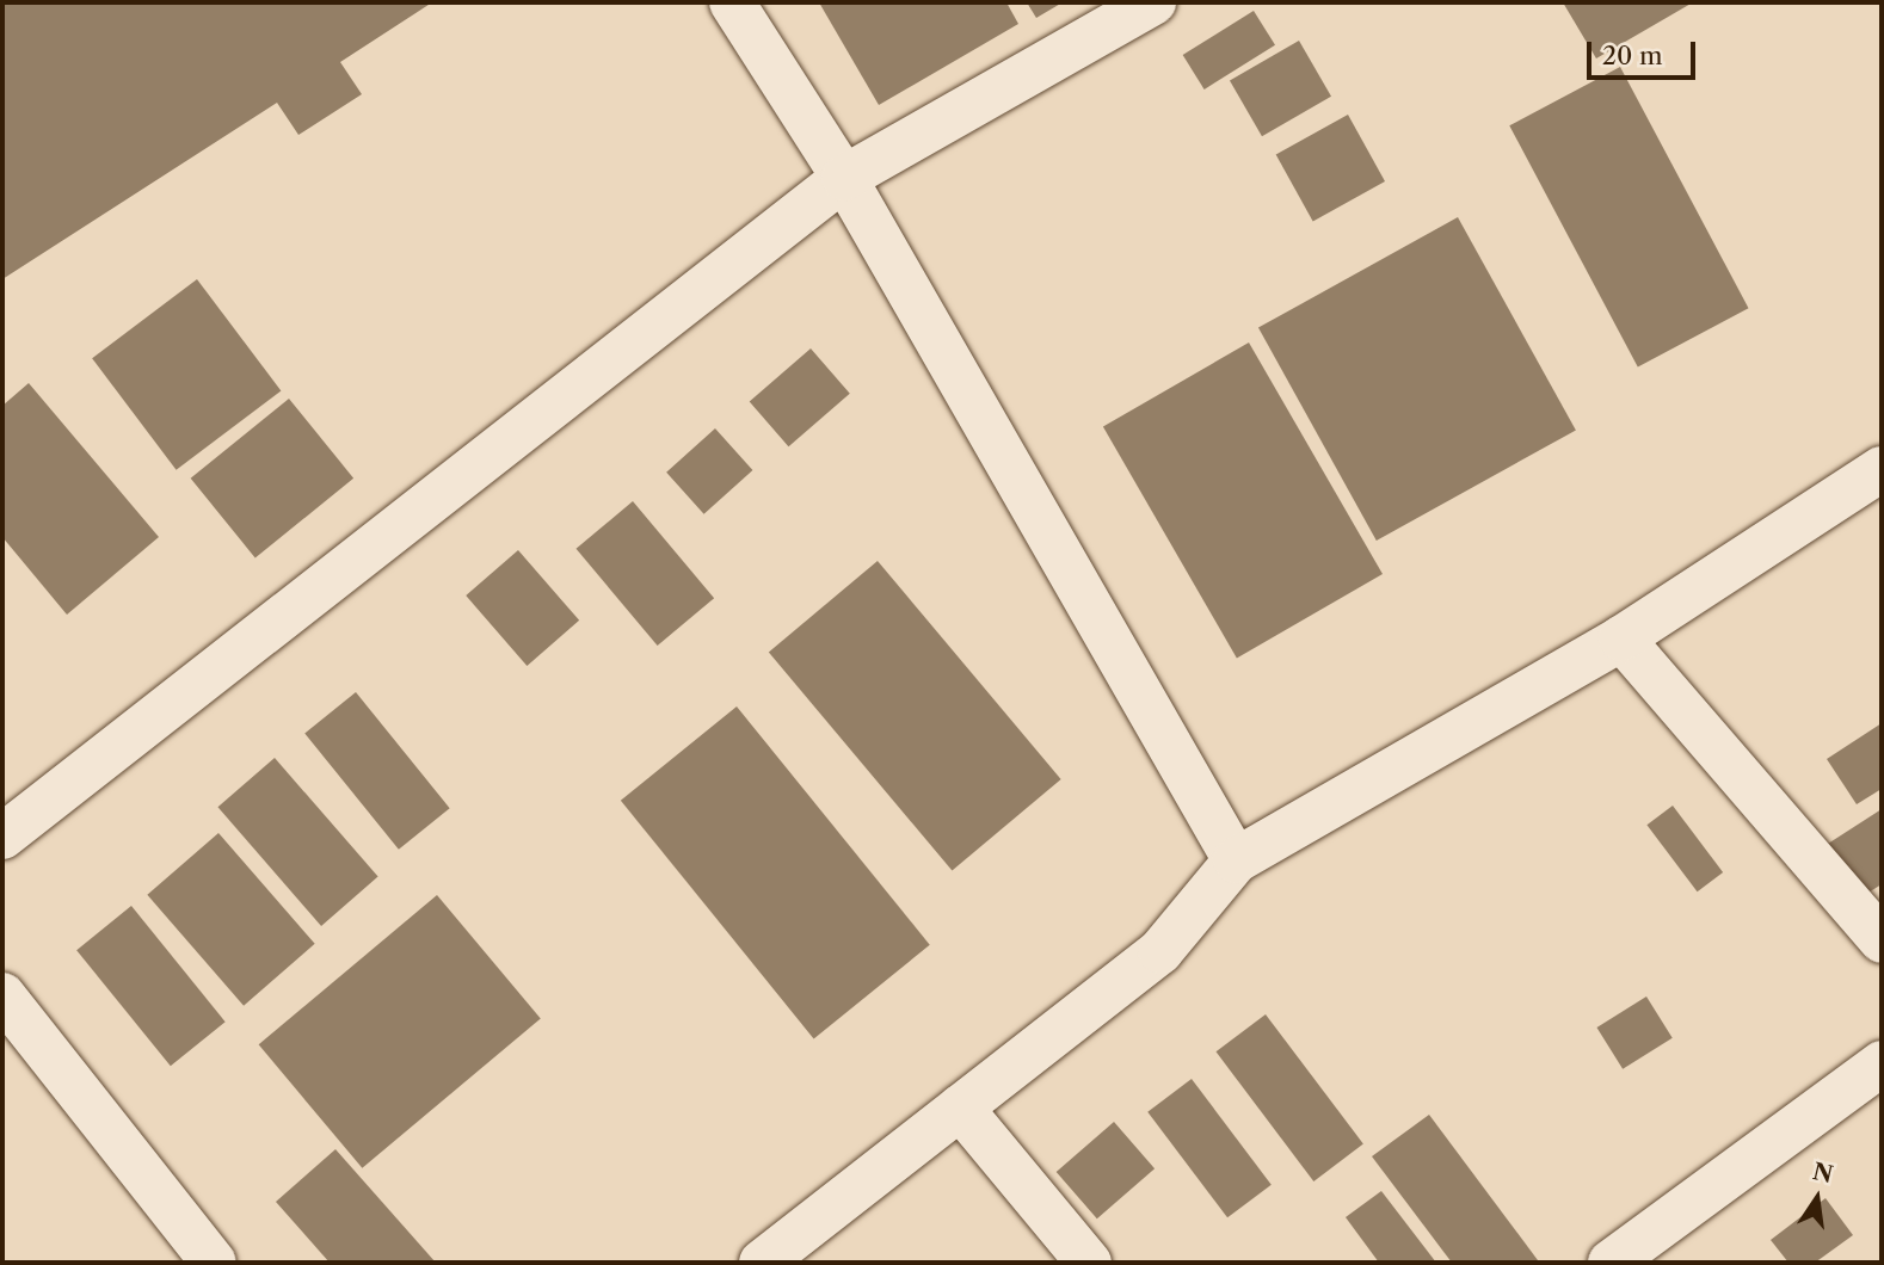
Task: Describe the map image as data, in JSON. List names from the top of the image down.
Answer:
{
  "scale_bar": "20 m",
  "north": "top"
}
